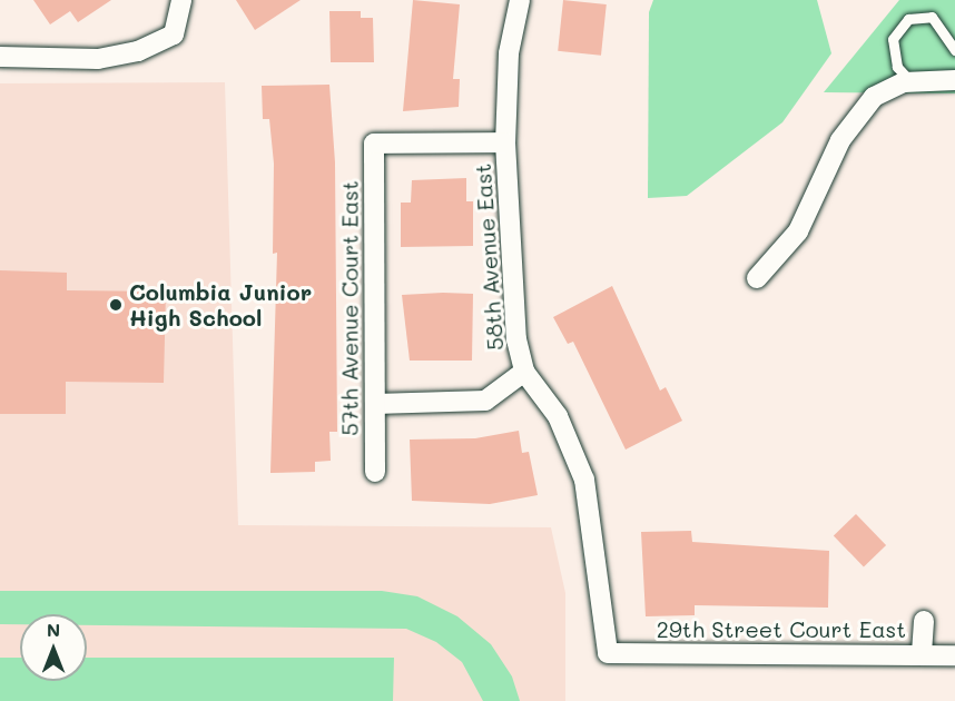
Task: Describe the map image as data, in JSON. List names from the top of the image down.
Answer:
{
  "streets": {
    "street": ["58th Avenue East", "57th Avenue Court East", "29th Street Court East"]
  },
  "crossings": [
    ["58th Avenue East", "57th Avenue Court East"],
    ["58th Avenue East", "29th Street Court East"]
  ],
  "places": ["Columbia Junior High School"],
  "north": "top"
}
